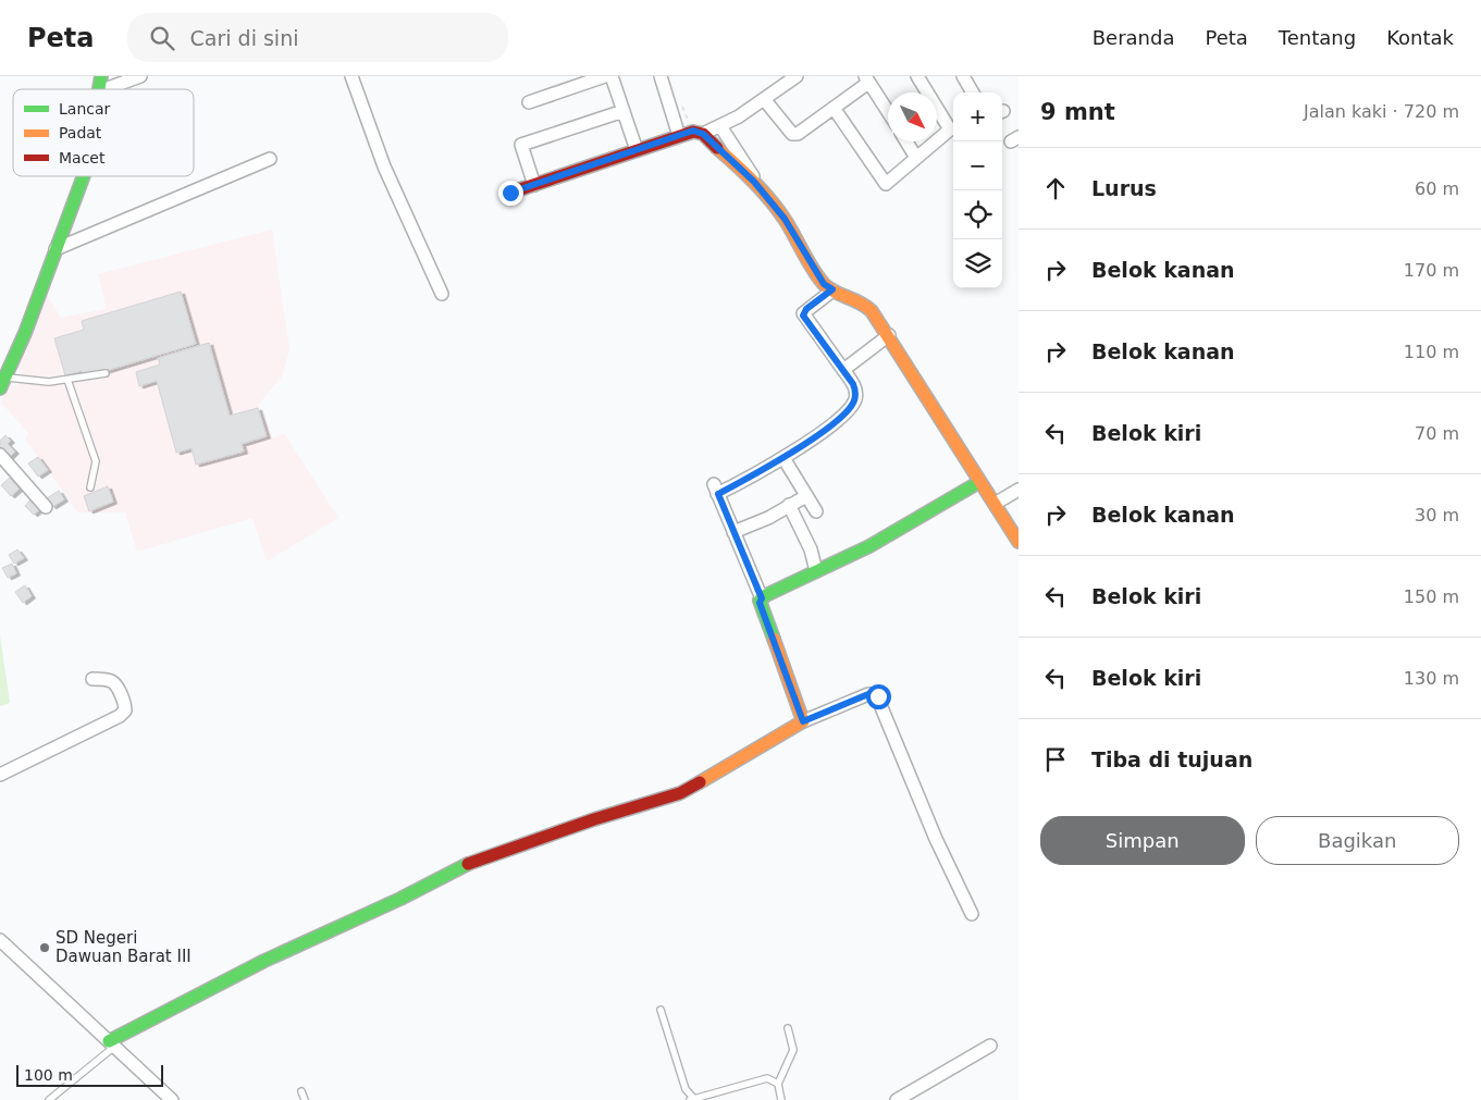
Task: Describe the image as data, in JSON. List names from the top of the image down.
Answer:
{
  "places": ["SD Negeri Dawuan Barat III"],
  "legend": ["Lancar", "Padat", "Macet"],
  "scale_bar": "100 m",
  "north": "bottom right",
  "page": {
    "header": "Peta",
    "search": "Cari di sini",
    "nav": [
      "Beranda",
      "Peta",
      "Tentang",
      "Kontak"
    ],
    "heading": ["9 mnt", "Jalan kaki · 720 m"],
    "map_buttons": ["+", "−"],
    "list": [
      ["Lurus", "60 m"],
      ["Belok kanan", "170 m"],
      ["Belok kanan", "110 m"],
      ["Belok kiri", "70 m"],
      ["Belok kanan", "30 m"],
      ["Belok kiri", "150 m"],
      ["Belok kiri", "130 m"],
      "Tiba di tujuan"
    ],
    "buttons": ["Simpan", "Bagikan"],
    "scale": "100 m"
  }
}
